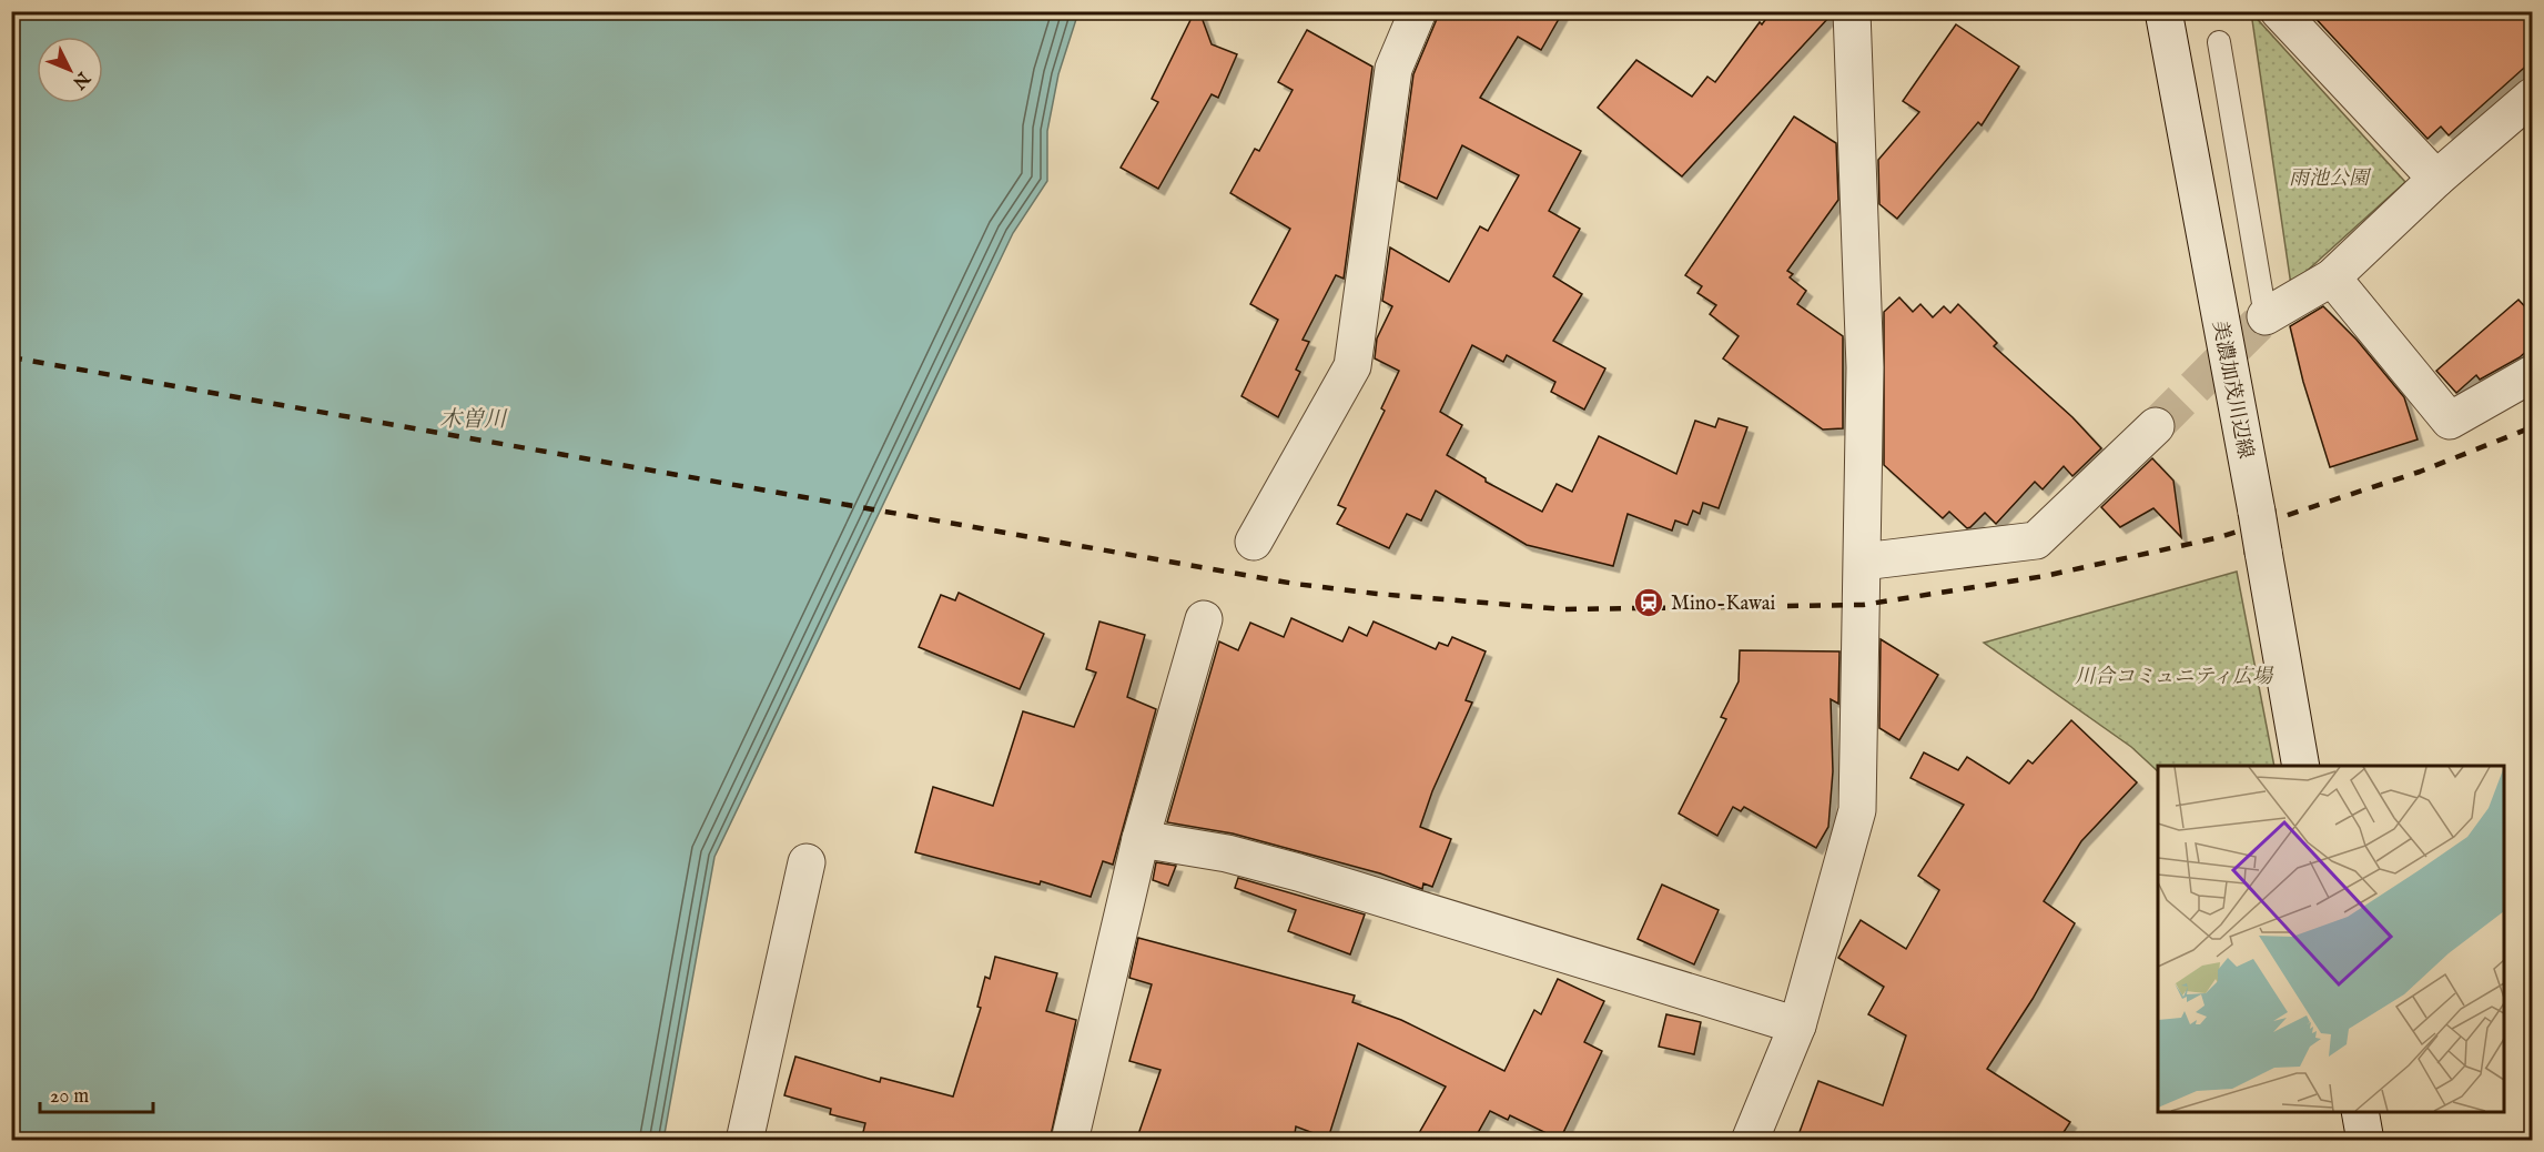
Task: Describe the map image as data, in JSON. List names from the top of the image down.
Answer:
{
  "streets": {
    "street": ["美濃加茂川辺線"]
  },
  "water": ["木曽川"],
  "parks": ["雨池公園", "川合コミュニティ広場"],
  "places": {
    "station": ["Mino-Kawai"]
  },
  "scale_bar": "20 m",
  "north": "bottom right"
}
